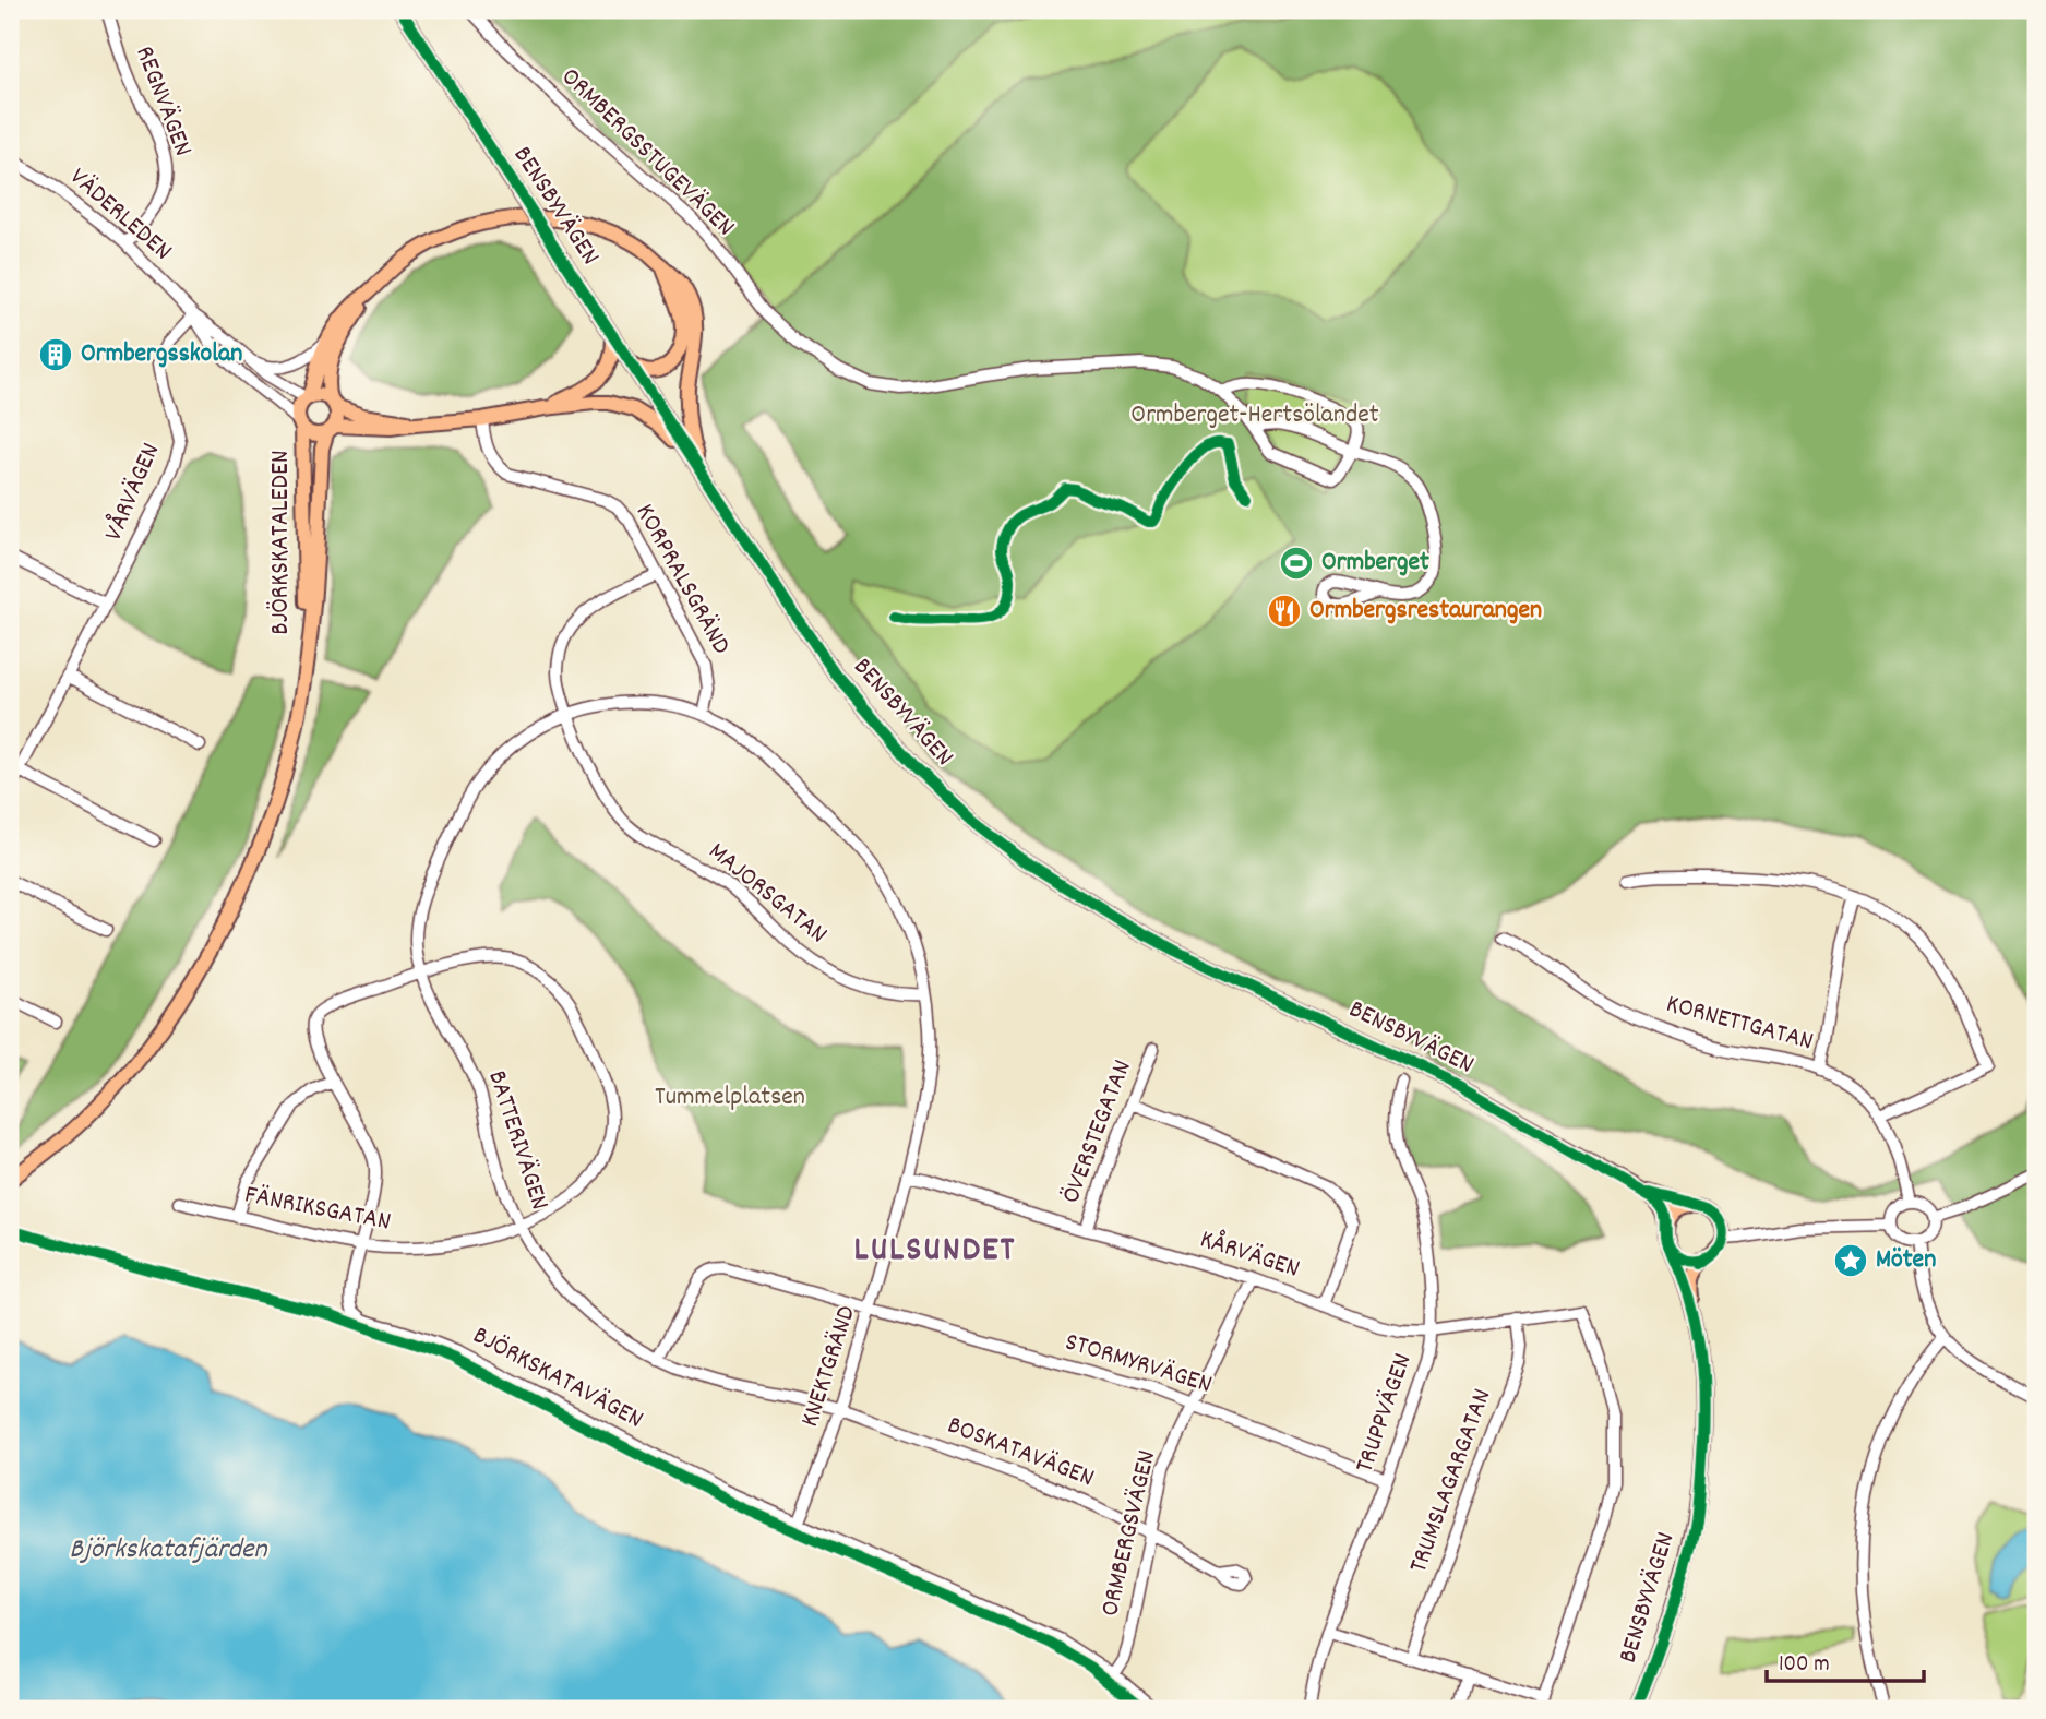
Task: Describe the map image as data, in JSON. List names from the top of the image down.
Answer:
{
  "streets": {
    "main road": ["BENSBYVÄGEN", "BJÖRKSKATALEDEN"],
    "street": [
      "REGNVÄGEN",
      "ORMBERGSSTUGEVÄGEN",
      "VÄDERLEDEN",
      "VÅRVÄGEN",
      "KORPRALSGRÄND",
      "MAJORSGATAN",
      "KORNETTGATAN",
      "ÖVERSTEGATAN",
      "BATTERIVÄGEN",
      "FÄNRIKSGATAN",
      "KÅRVÄGEN",
      "STORMYRVÄGEN",
      "KNEKTGRÄND",
      "BJÖRKSKATAVÄGEN",
      "TRUPPVÄGEN",
      "BOSKATAVÄGEN",
      "TRUMSLAGARGATAN",
      "ORMBERGSVÄGEN"
    ]
  },
  "crossings": [
    ["REGNVÄGEN", "VÄDERLEDEN"],
    ["VÄDERLEDEN", "VÅRVÄGEN"],
    ["VÄDERLEDEN", "BJÖRKSKATALEDEN"],
    ["KORPRALSGRÄND", "MAJORSGATAN"],
    ["KORPRALSGRÄND", "BATTERIVÄGEN"],
    ["MAJORSGATAN", "BATTERIVÄGEN"],
    ["ÖVERSTEGATAN", "KÅRVÄGEN"],
    ["BATTERIVÄGEN", "FÄNRIKSGATAN"],
    ["BATTERIVÄGEN", "KÅRVÄGEN"],
    ["BATTERIVÄGEN", "STORMYRVÄGEN"],
    ["BATTERIVÄGEN", "KNEKTGRÄND"],
    ["BATTERIVÄGEN", "BOSKATAVÄGEN"],
    ["FÄNRIKSGATAN", "BJÖRKSKATAVÄGEN"],
    ["KÅRVÄGEN", "KNEKTGRÄND"],
    ["KÅRVÄGEN", "TRUPPVÄGEN"],
    ["KÅRVÄGEN", "TRUMSLAGARGATAN"],
    ["KÅRVÄGEN", "ORMBERGSVÄGEN"],
    ["STORMYRVÄGEN", "KNEKTGRÄND"],
    ["STORMYRVÄGEN", "TRUPPVÄGEN"],
    ["STORMYRVÄGEN", "ORMBERGSVÄGEN"],
    ["KNEKTGRÄND", "BJÖRKSKATAVÄGEN"],
    ["KNEKTGRÄND", "BOSKATAVÄGEN"],
    ["BJÖRKSKATAVÄGEN", "ORMBERGSVÄGEN"],
    ["BOSKATAVÄGEN", "ORMBERGSVÄGEN"]
  ],
  "districts": ["LULSUNDET"],
  "water": ["Björkskatafjärden"],
  "parks": ["Ormberget-Hertsölandet", "Tummelplatsen"],
  "places": {
    "building": ["Ormbergsskolan"],
    "sports": ["Ormberget"],
    "restaurant": ["Ormbergsrestaurangen"],
    "place": ["Möten"]
  },
  "scale_bar": "100 m"
}
